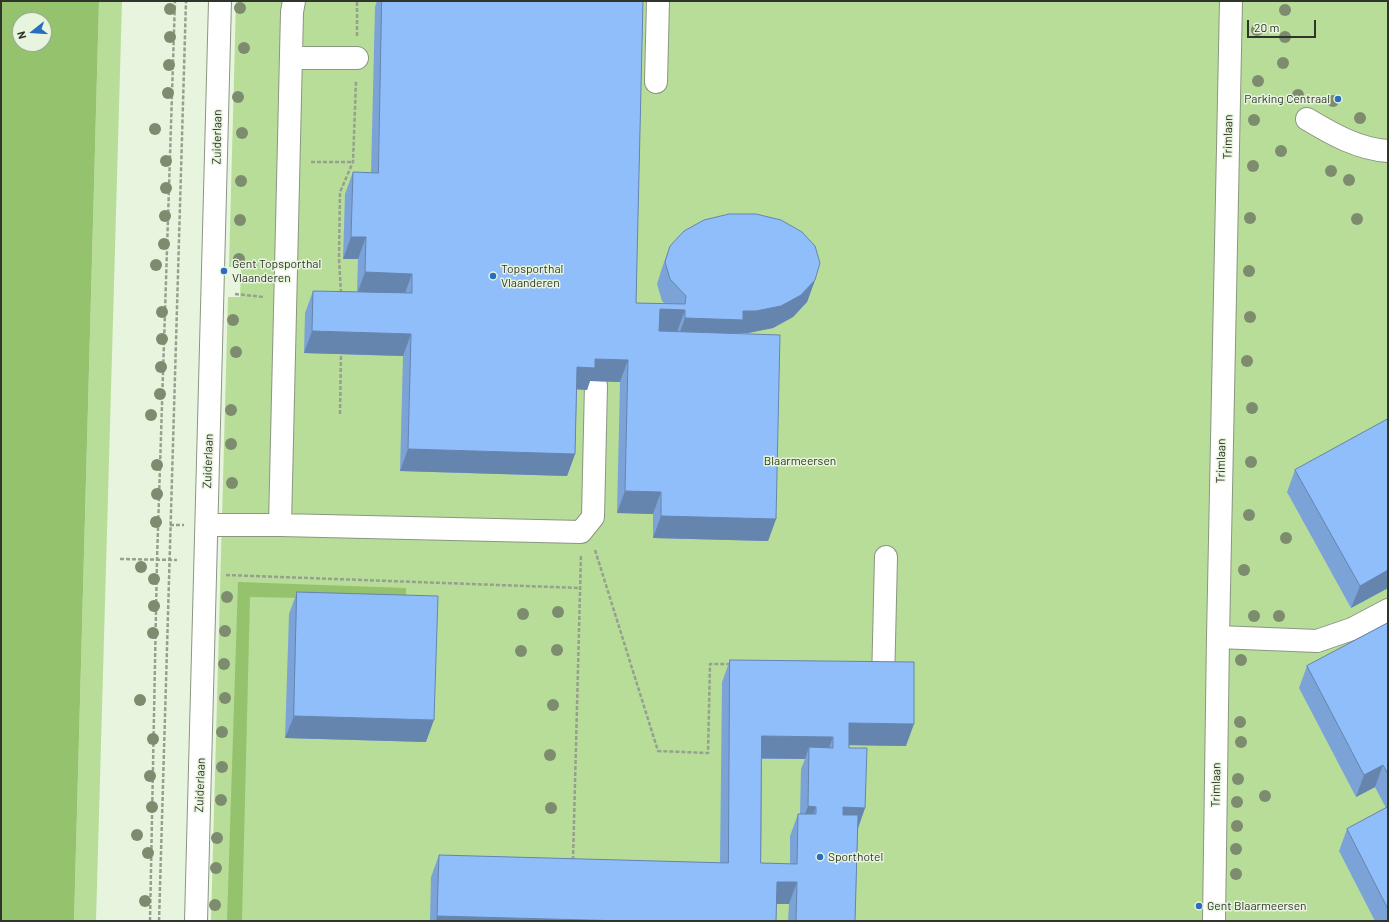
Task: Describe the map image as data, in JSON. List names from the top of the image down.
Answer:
{
  "streets": {
    "street": ["Zuiderlaan", "Trimlaan"]
  },
  "parks": ["Blaarmeersen"],
  "places": [
    "Parking Centraal",
    "Gent Topsporthal Vlaanderen",
    "Topsporthal Vlaanderen",
    "Sporthotel",
    "Gent Blaarmeersen"
  ],
  "scale_bar": "20 m",
  "north": "left"
}
